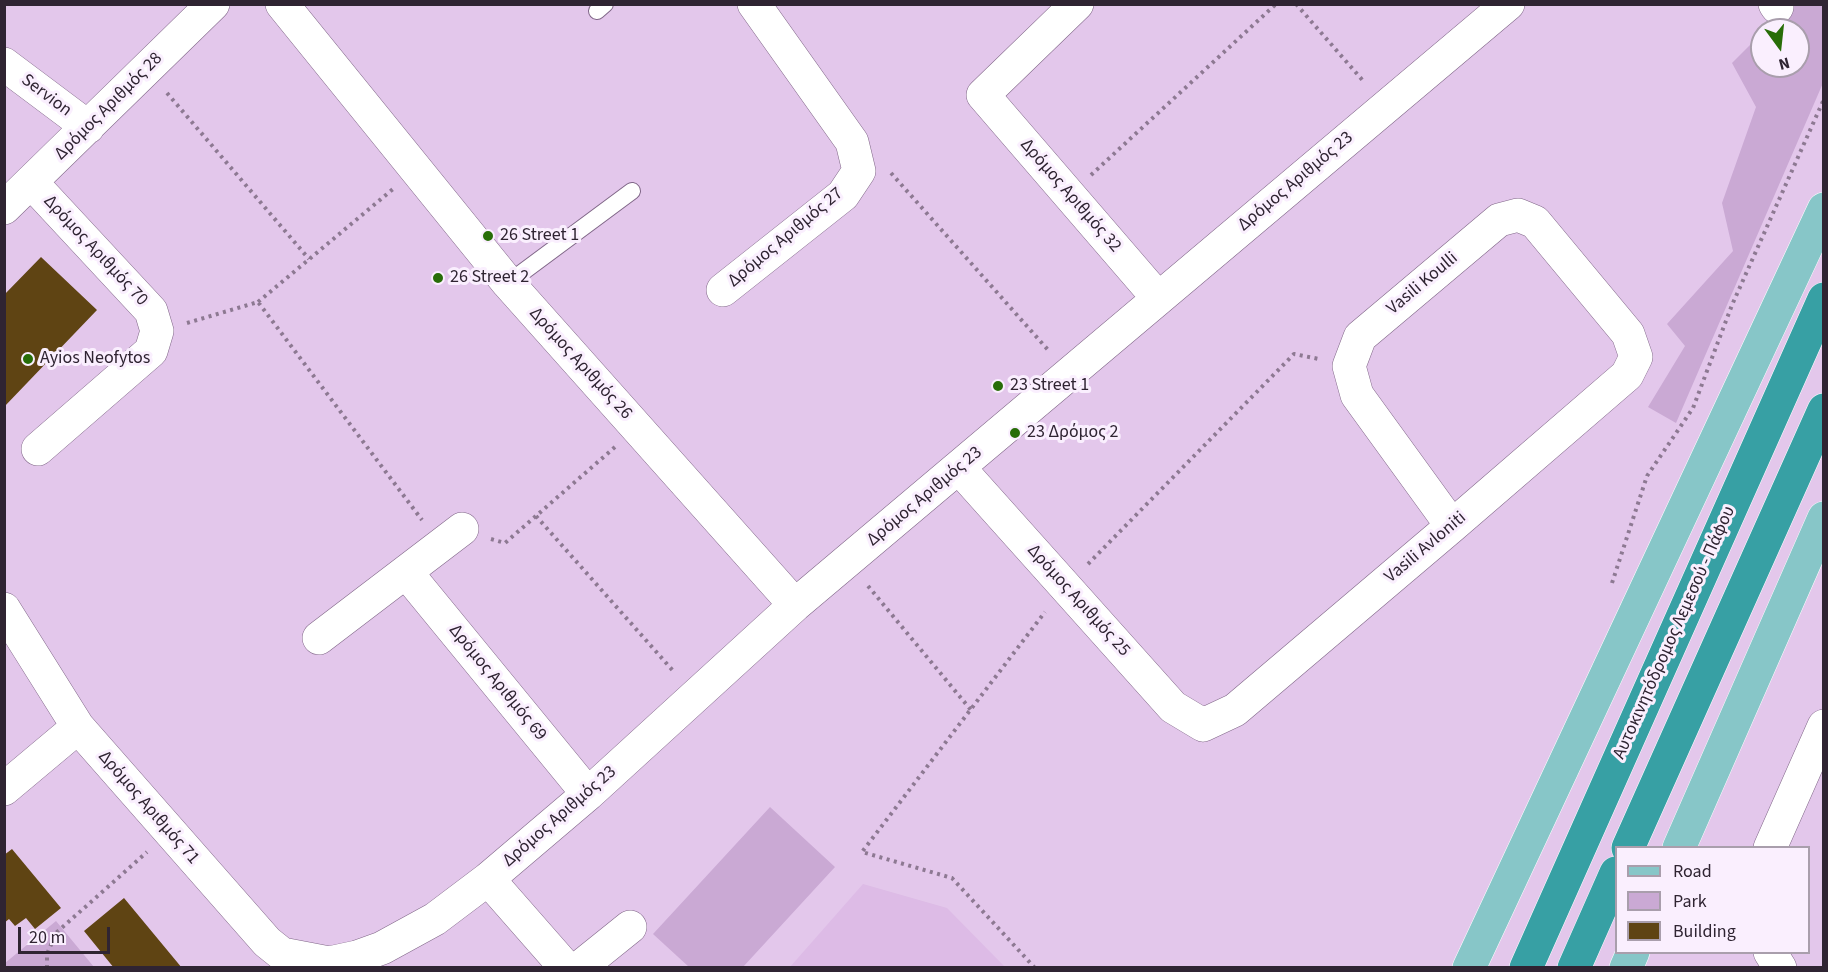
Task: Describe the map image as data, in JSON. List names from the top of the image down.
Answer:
{
  "streets": {
    "highway": ["Αυτοκινητόδρομος Λεμεσού - Πάφου"],
    "street": [
      "Servion",
      "Δρόμος Αριθμός 28",
      "Δρόμος Αριθμός 23",
      "Δρόμος Αριθμός 32",
      "Δρόμος Αριθμός 27",
      "Δρόμος Αριθμός 70",
      "Vasili Koulli",
      "Δρόμος Αριθμός 26",
      "Vasili Avloniti",
      "Δρόμος Αριθμός 25",
      "Δρόμος Αριθμός 69",
      "Δρόμος Αριθμός 71"
    ]
  },
  "crossings": [
    ["Servion", "Δρόμος Αριθμός 28"],
    ["Δρόμος Αριθμός 28", "Δρόμος Αριθμός 70"],
    ["Δρόμος Αριθμός 23", "Δρόμος Αριθμός 32"],
    ["Δρόμος Αριθμός 23", "Δρόμος Αριθμός 26"],
    ["Δρόμος Αριθμός 23", "Δρόμος Αριθμός 25"],
    ["Δρόμος Αριθμός 23", "Δρόμος Αριθμός 69"],
    ["Δρόμος Αριθμός 23", "Δρόμος Αριθμός 71"],
    ["Vasili Koulli", "Vasili Avloniti"],
    ["Vasili Avloniti", "Δρόμος Αριθμός 25"]
  ],
  "places": [
    "26 Street 1",
    "26 Street 2",
    "Ayios Neofytos",
    "23 Street 1",
    "23 Δρόμος 2"
  ],
  "legend": ["Road", "Park", "Building"],
  "scale_bar": "20 m",
  "north": "bottom"
}
